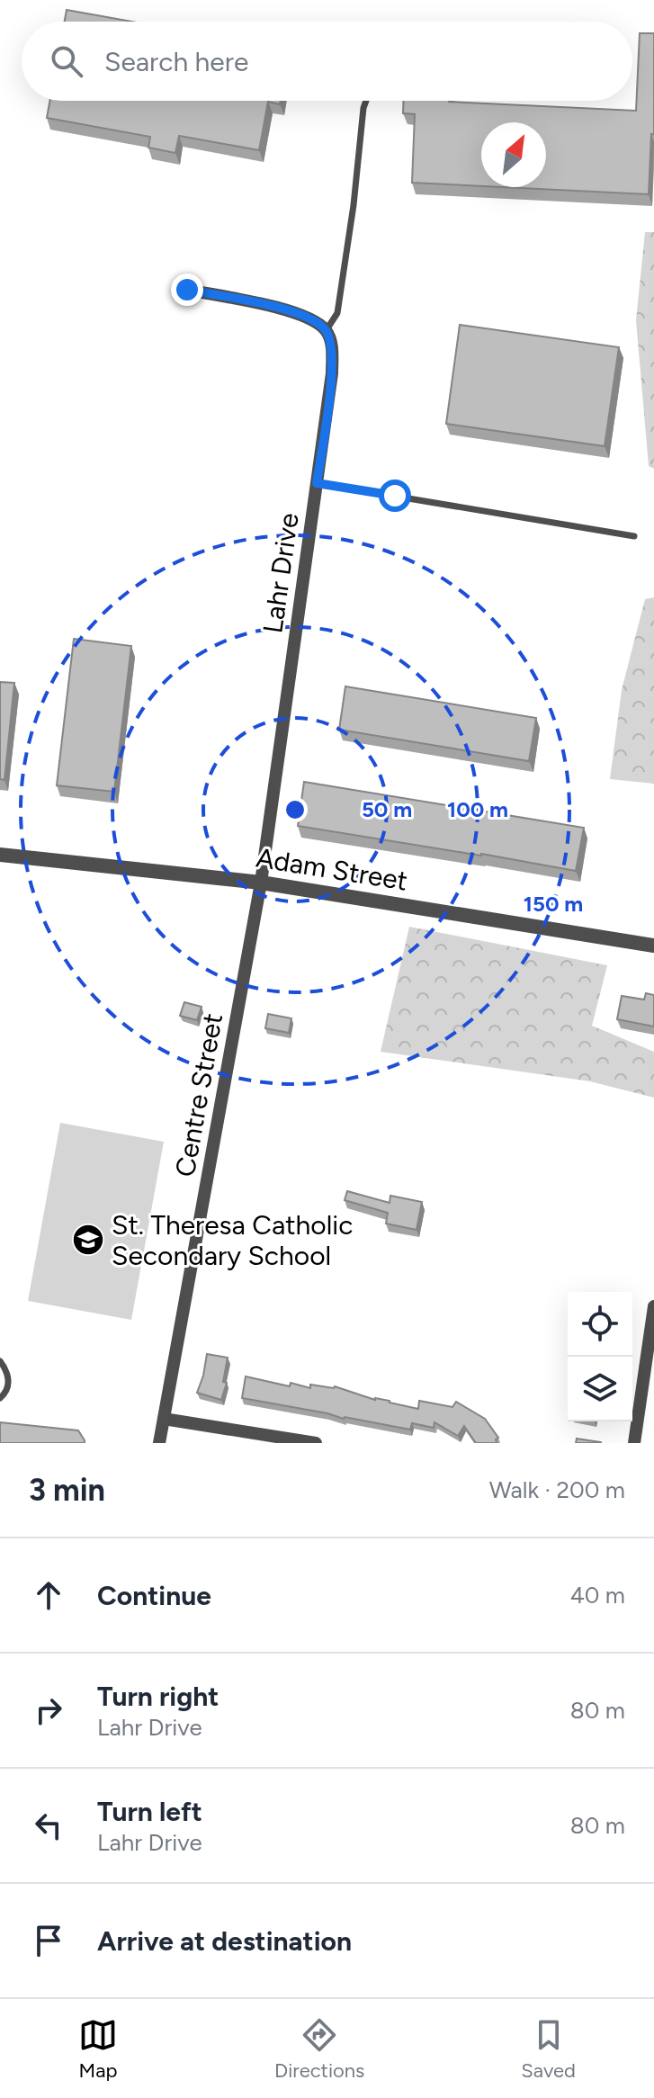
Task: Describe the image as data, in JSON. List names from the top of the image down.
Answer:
{
  "streets": {
    "street": ["Lahr Drive", "Adam Street", "Centre Street"]
  },
  "crossings": [
    ["Lahr Drive", "Adam Street"],
    ["Lahr Drive", "Centre Street"],
    ["Adam Street", "Centre Street"]
  ],
  "places": {
    "school or university": ["St. Theresa Catholic Secondary School"]
  },
  "north": "top right",
  "page": {
    "search": "Search here",
    "heading": ["3 min", "Walk · 200 m"],
    "list": [
      ["Continue", "40 m"],
      ["Turn right", "Lahr Drive", "80 m"],
      ["Turn left", "Lahr Drive", "80 m"],
      "Arrive at destination"
    ],
    "nav": ["Map", "Directions", "Saved"]
  },
  "rings": ["50 m", "100 m", "150 m"]
}
